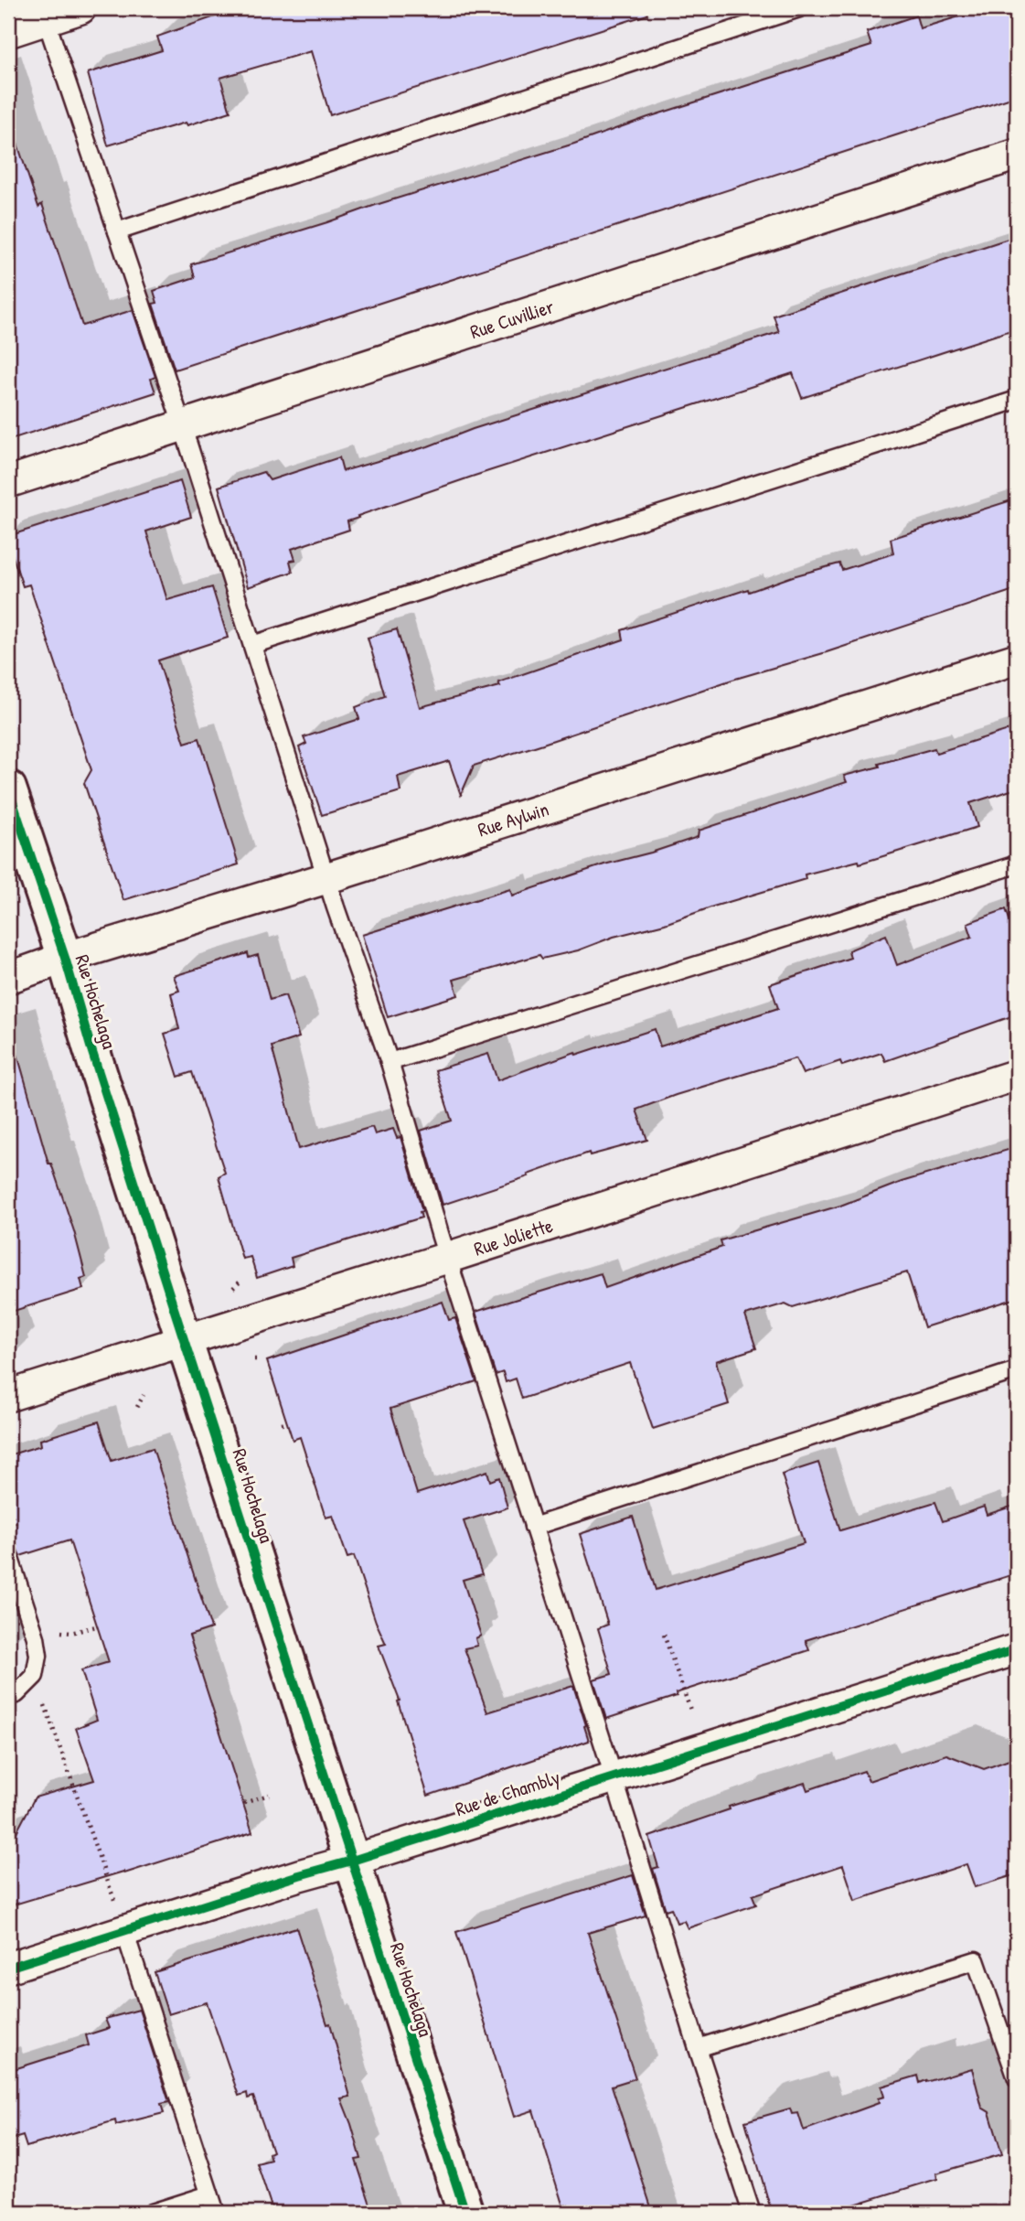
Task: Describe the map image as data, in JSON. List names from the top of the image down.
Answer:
{
  "streets": {
    "street": [
      "Rue Cuvillier",
      "Rue Aylwin",
      "Rue Hochelaga",
      "Rue Joliette",
      "Rue de Chambly"
    ]
  },
  "crossings": [
    ["Rue Aylwin", "Rue Hochelaga"],
    ["Rue Hochelaga", "Rue Joliette"],
    ["Rue Hochelaga", "Rue de Chambly"]
  ]
}
